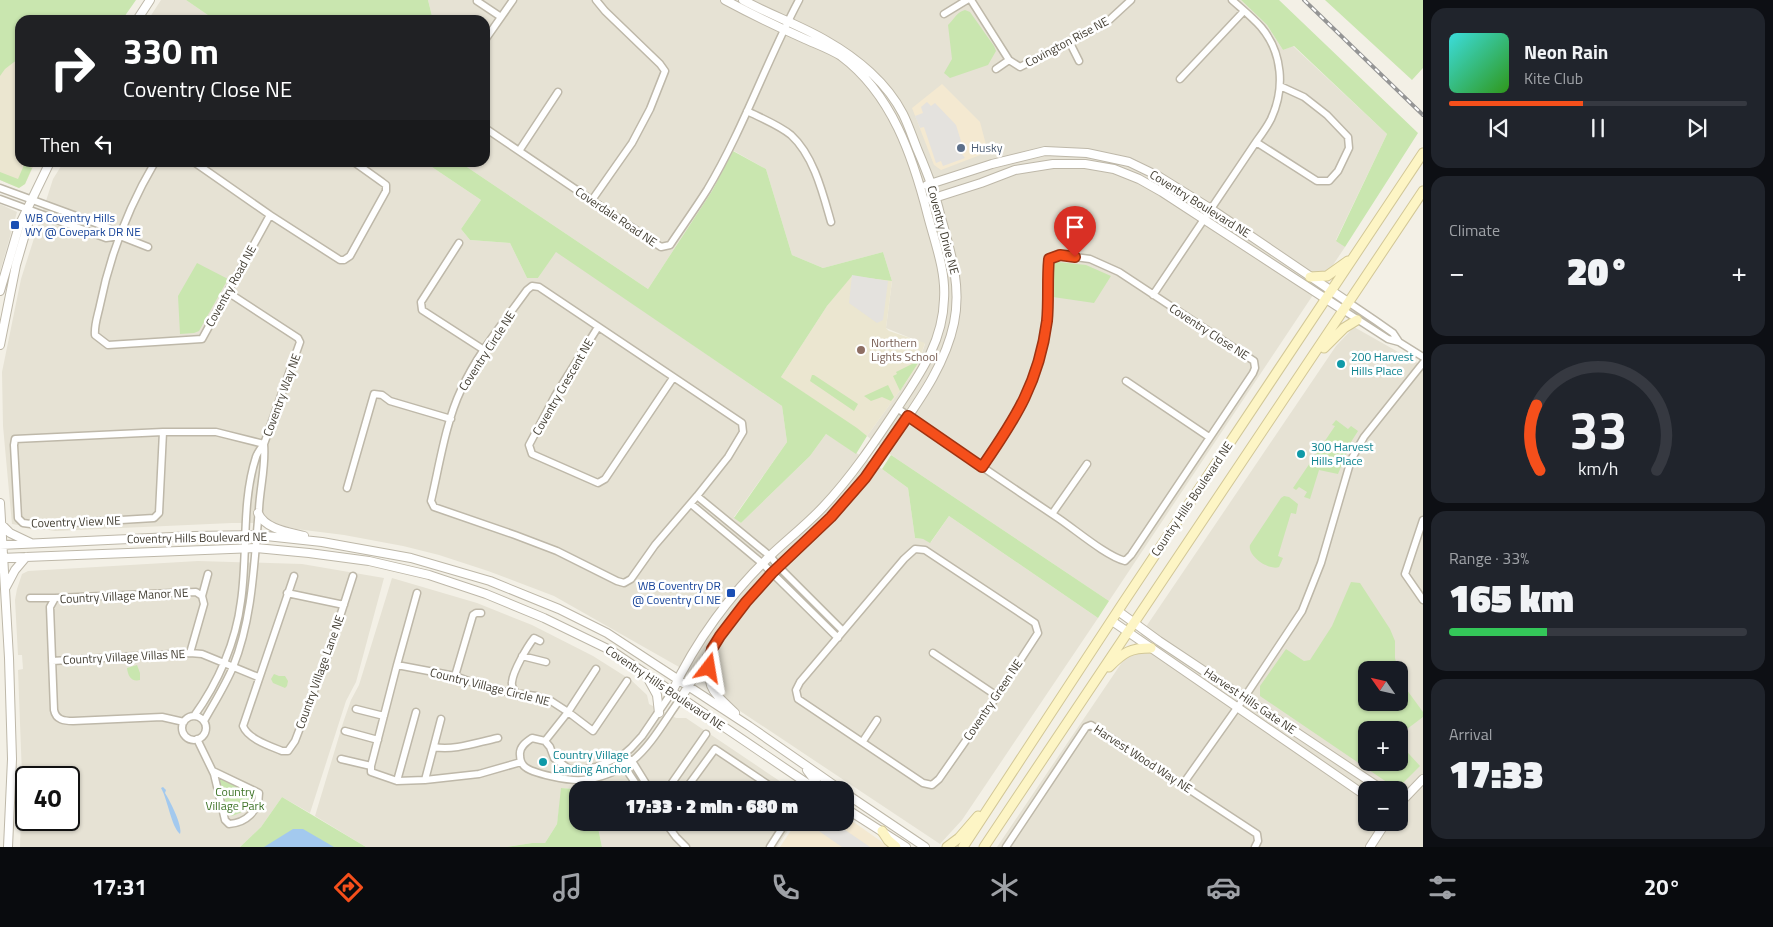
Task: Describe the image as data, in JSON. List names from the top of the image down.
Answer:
{
  "streets": {
    "main road": ["Country Hills Boulevard NE"],
    "street": [
      "Covington Rise NE",
      "Coventry Boulevard NE",
      "Coverdale Road NE",
      "Coventry Drive NE",
      "Coventry Road NE",
      "Coventry Close NE",
      "Coventry Circle NE",
      "Coventry Crescent NE",
      "Coventry Way NE",
      "Coventry View NE",
      "Coventry Hills Boulevard NE",
      "Country Village Manor NE",
      "Country Village Villas NE",
      "Country Village Lane NE",
      "Country Village Circle NE",
      "Coventry Green NE",
      "Harvest Hills Gate NE",
      "Harvest Wood Way NE"
    ]
  },
  "crossings": [
    ["Coventry Boulevard NE", "Coventry Drive NE"],
    ["Coventry Boulevard NE", "Country Hills Boulevard NE"],
    ["Coverdale Road NE", "Coventry Drive NE"],
    ["Coventry Drive NE", "Coventry Close NE"],
    ["Coventry Drive NE", "Coventry Hills Boulevard NE"],
    ["Coventry Road NE", "Coventry Way NE"],
    ["Coventry Circle NE", "Coventry Crescent NE"],
    ["Coventry Way NE", "Coventry View NE"],
    ["Coventry Way NE", "Coventry Hills Boulevard NE"],
    ["Coventry Way NE", "Country Village Manor NE"],
    ["Coventry Way NE", "Country Village Villas NE"],
    ["Country Hills Boulevard NE", "Harvest Hills Gate NE"],
    ["Country Village Manor NE", "Country Village Villas NE"]
  ],
  "parks": ["Country Village Park"],
  "places": {
    "other": [
      "Husky",
      "Northern Lights School",
      "200 Harvest Hills Place",
      "300 Harvest Hills Place",
      "Country Village Landing Anchor"
    ],
    "transit": ["WB Coventry Hills WY @ Covepark DR NE", "WB Coventry DR @ Coventry CI NE"]
  },
  "north": "top left",
  "page": {
    "turn": ["330 m", "Coventry Close NE"],
    "song": ["Neon Rain", "Kite Club"],
    "then": "Then",
    "tile": [
      "Climate",
      ["Range · 33%", "165 km"],
      ["Arrival", "17:33"]
    ],
    "heat": ["−", "20°", "+"],
    "map_buttons": ["+", "−"],
    "limit": "40",
    "trip": "17:33 · 2 min · 680 m",
    "tabs": ["17:31", "20°"],
    "gauge": ["33", "km/h"]
  }
}
